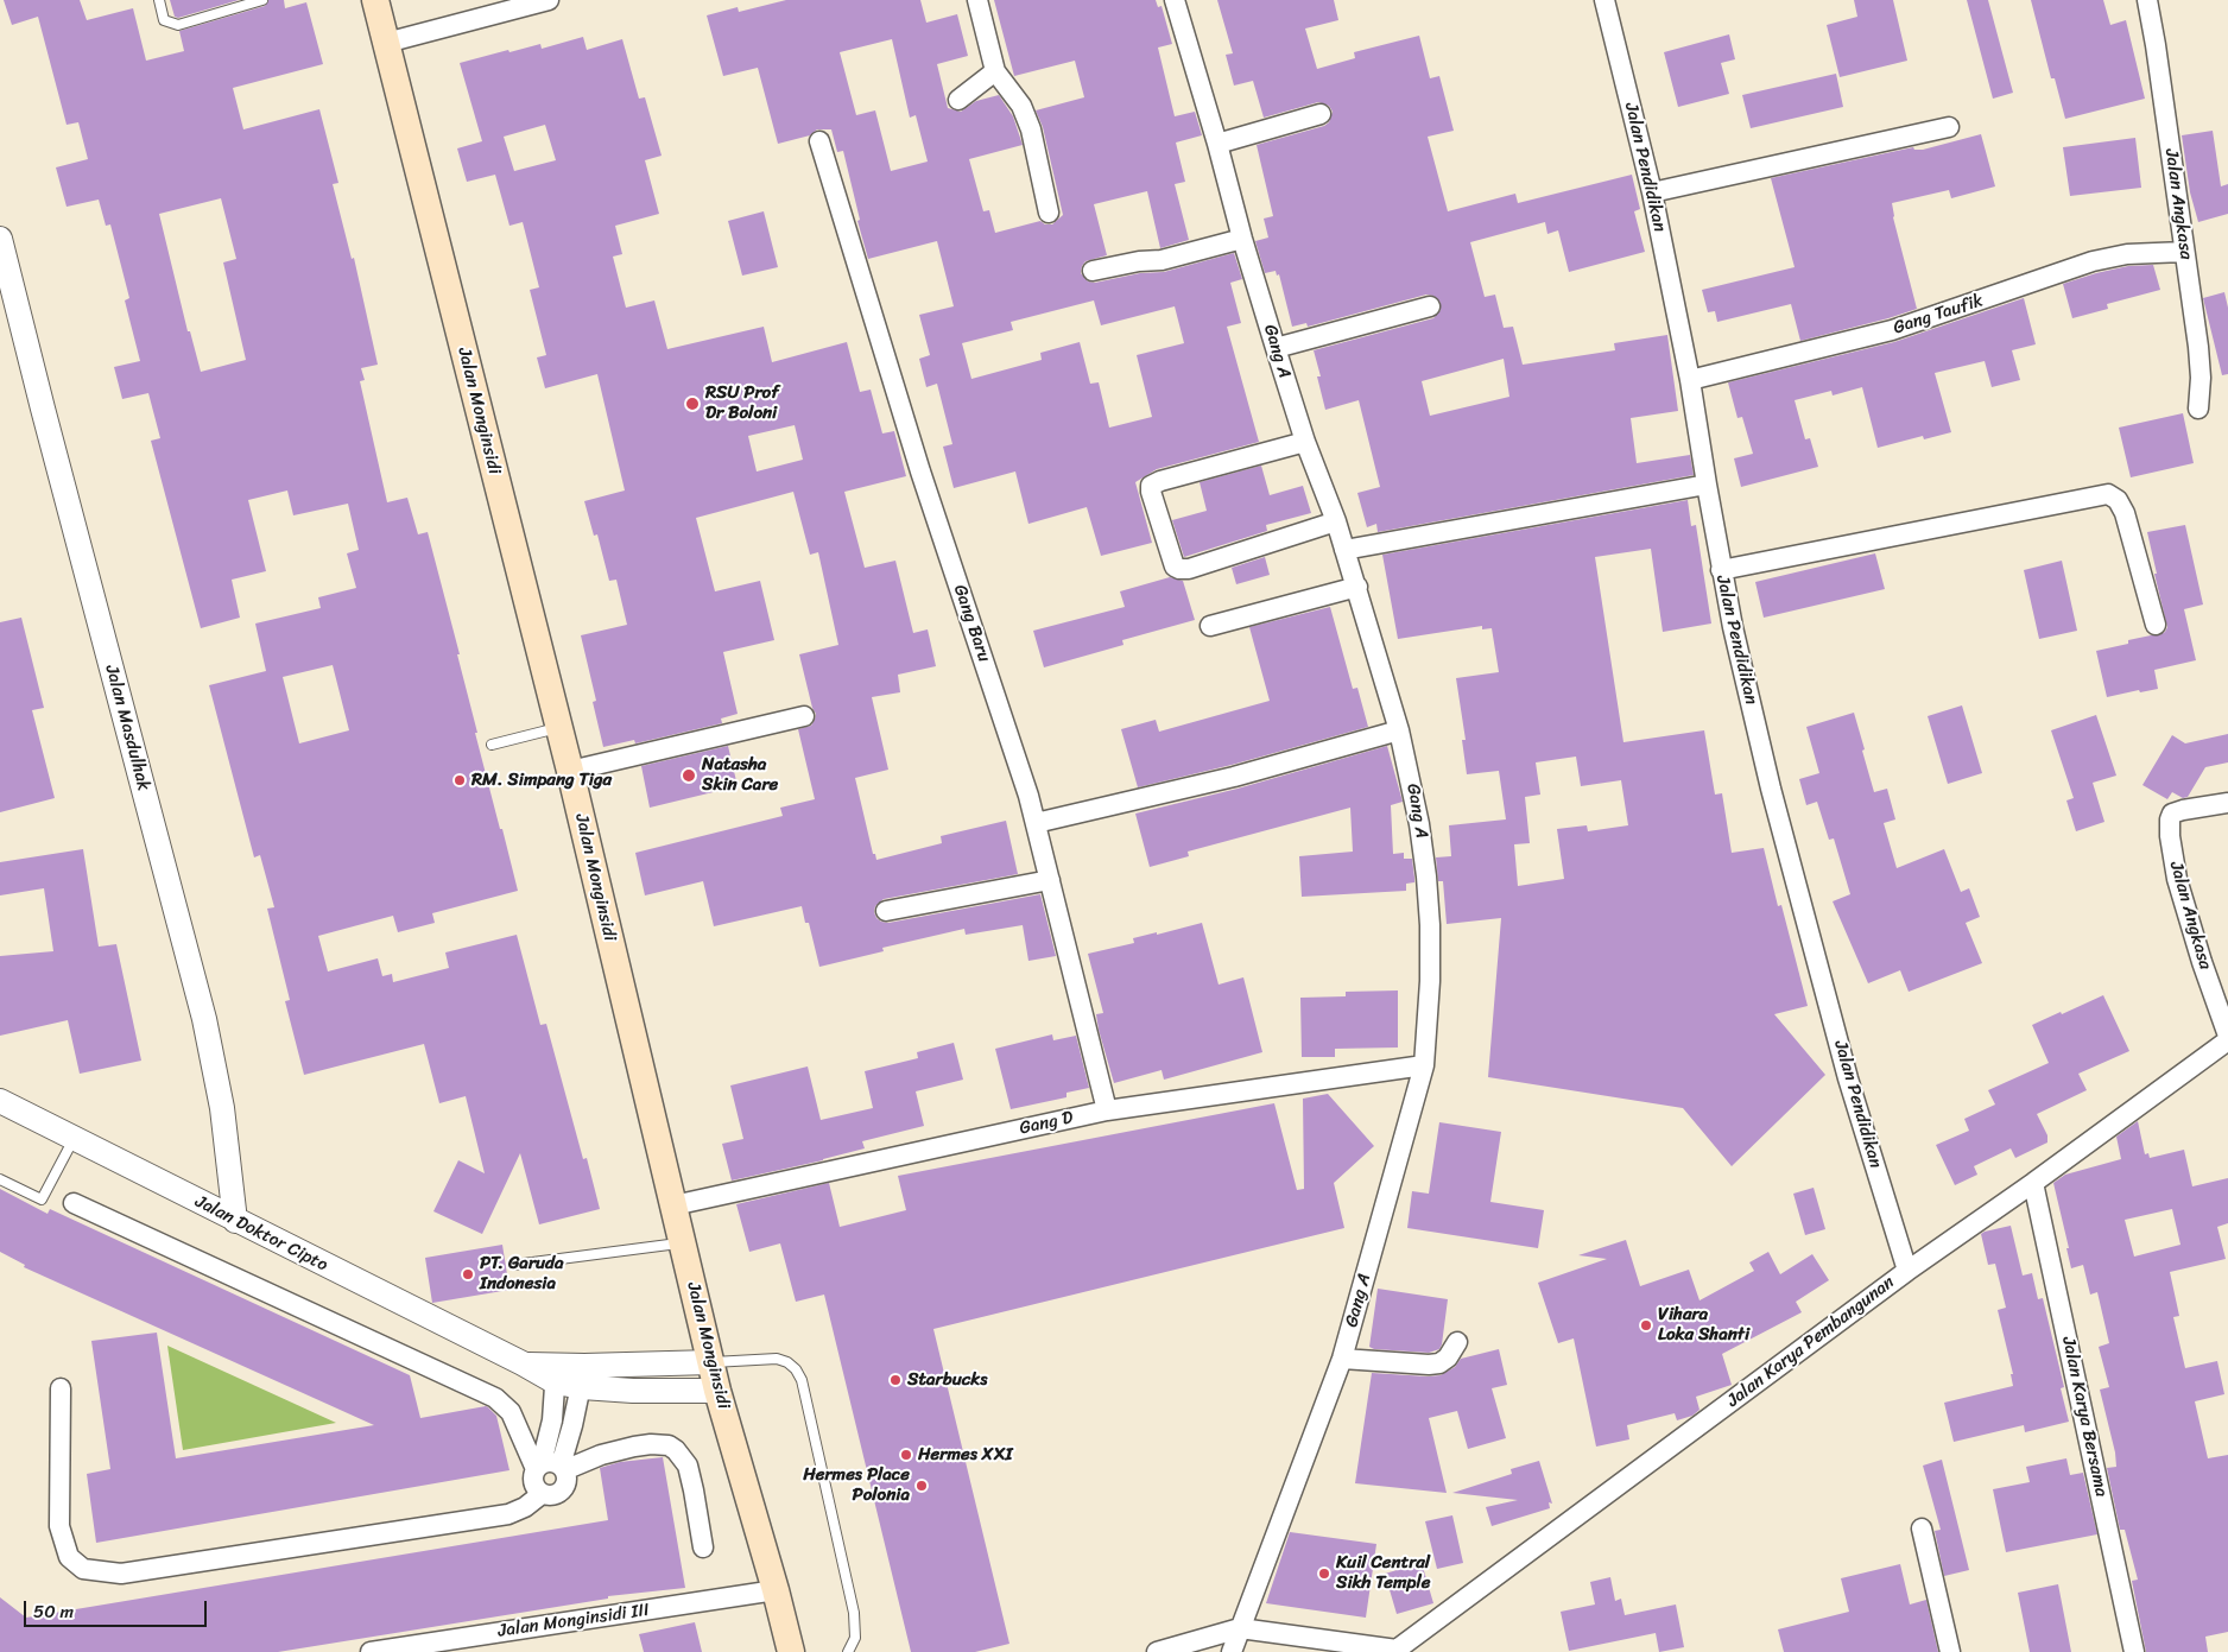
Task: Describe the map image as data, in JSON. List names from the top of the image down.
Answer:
{
  "streets": {
    "main road": ["Jalan Monginsidi"],
    "street": [
      "Jalan Pendidikan",
      "Jalan Angkasa",
      "Gang Taufik",
      "Gang A",
      "Gang Baru",
      "Jalan Masdulhak",
      "Gang D",
      "Jalan Doktor Cipto",
      "Jalan Karya Pembangunan",
      "Jalan Karya Bersama",
      "Jalan Monginsidi III"
    ]
  },
  "crossings": [
    ["Jalan Pendidikan", "Gang Taufik"],
    ["Jalan Pendidikan", "Jalan Karya Pembangunan"],
    ["Jalan Angkasa", "Gang Taufik"],
    ["Jalan Angkasa", "Jalan Karya Pembangunan"],
    ["Gang A", "Gang D"],
    ["Jalan Monginsidi", "Gang D"],
    ["Jalan Monginsidi", "Jalan Doktor Cipto"],
    ["Jalan Monginsidi", "Jalan Monginsidi III"],
    ["Gang Baru", "Gang D"],
    ["Jalan Masdulhak", "Jalan Doktor Cipto"],
    ["Jalan Karya Pembangunan", "Jalan Karya Bersama"]
  ],
  "places": [
    "RSU Prof Dr Boloni",
    "Natasha Skin Care",
    "RM. Simpang Tiga",
    "PT. Garuda Indonesia",
    "Vihara Loka Shanti",
    "Starbucks",
    "Hermes XXI",
    "Hermes Place Polonia",
    "Kuil Central Sikh Temple"
  ],
  "scale_bar": "50 m"
}
